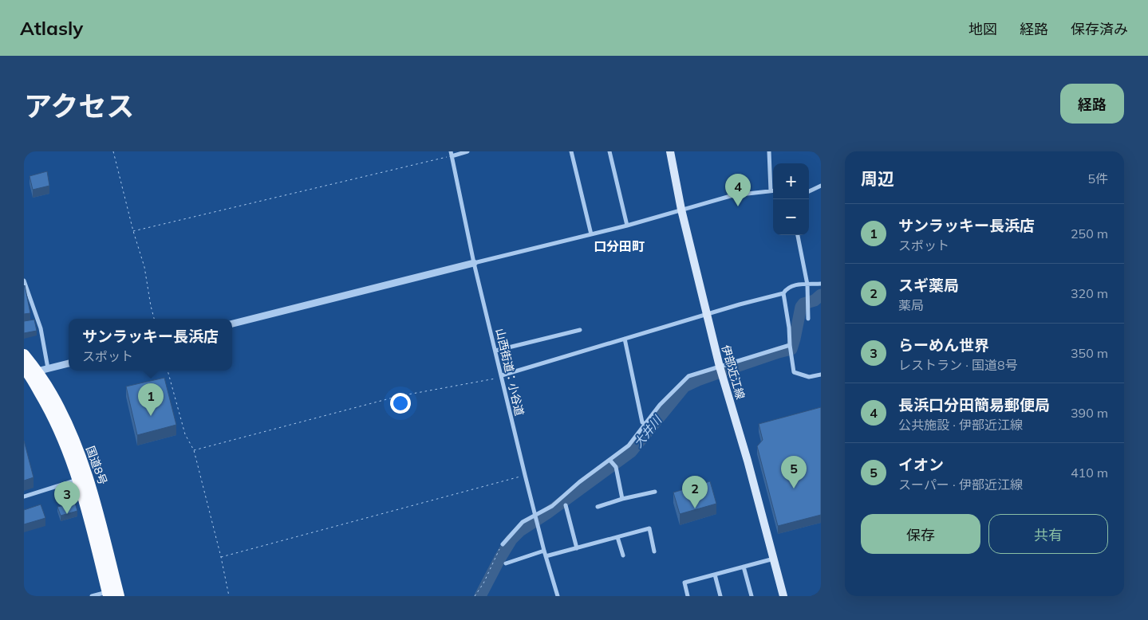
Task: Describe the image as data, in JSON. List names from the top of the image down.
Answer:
{
  "streets": {
    "highway": ["国道8号"],
    "main road": ["伊部近江線"],
    "street": ["山西街道：小谷道"]
  },
  "districts": ["口分田町"],
  "water": ["大井川"],
  "page": {
    "header": "Atlasly",
    "nav": ["地図", "経路", "保存済み"],
    "title": "アクセス",
    "buttons": [
      "経路",
      ["保存", "共有"]
    ],
    "heading": ["周辺", "5件"],
    "map_buttons": ["+", "−"],
    "pins": [
      "4",
      "1",
      "5",
      "2",
      "3"
    ],
    "list": [
      {
        "mark": "1",
        "name": "サンラッキー長浜店",
        "note": "スポット",
        "value": "250 m"
      },
      {
        "mark": "2",
        "name": "スギ薬局",
        "note": "薬局",
        "value": "320 m"
      },
      {
        "mark": "3",
        "name": "らーめん世界",
        "note": "レストラン · 国道8号",
        "value": "350 m"
      },
      {
        "mark": "4",
        "name": "長浜口分田簡易郵便局",
        "note": "公共施設 · 伊部近江線",
        "value": "390 m"
      },
      {
        "mark": "5",
        "name": "イオン",
        "note": "スーパー · 伊部近江線",
        "value": "410 m"
      }
    ],
    "popup": ["サンラッキー長浜店", "スポット"]
  }
}
